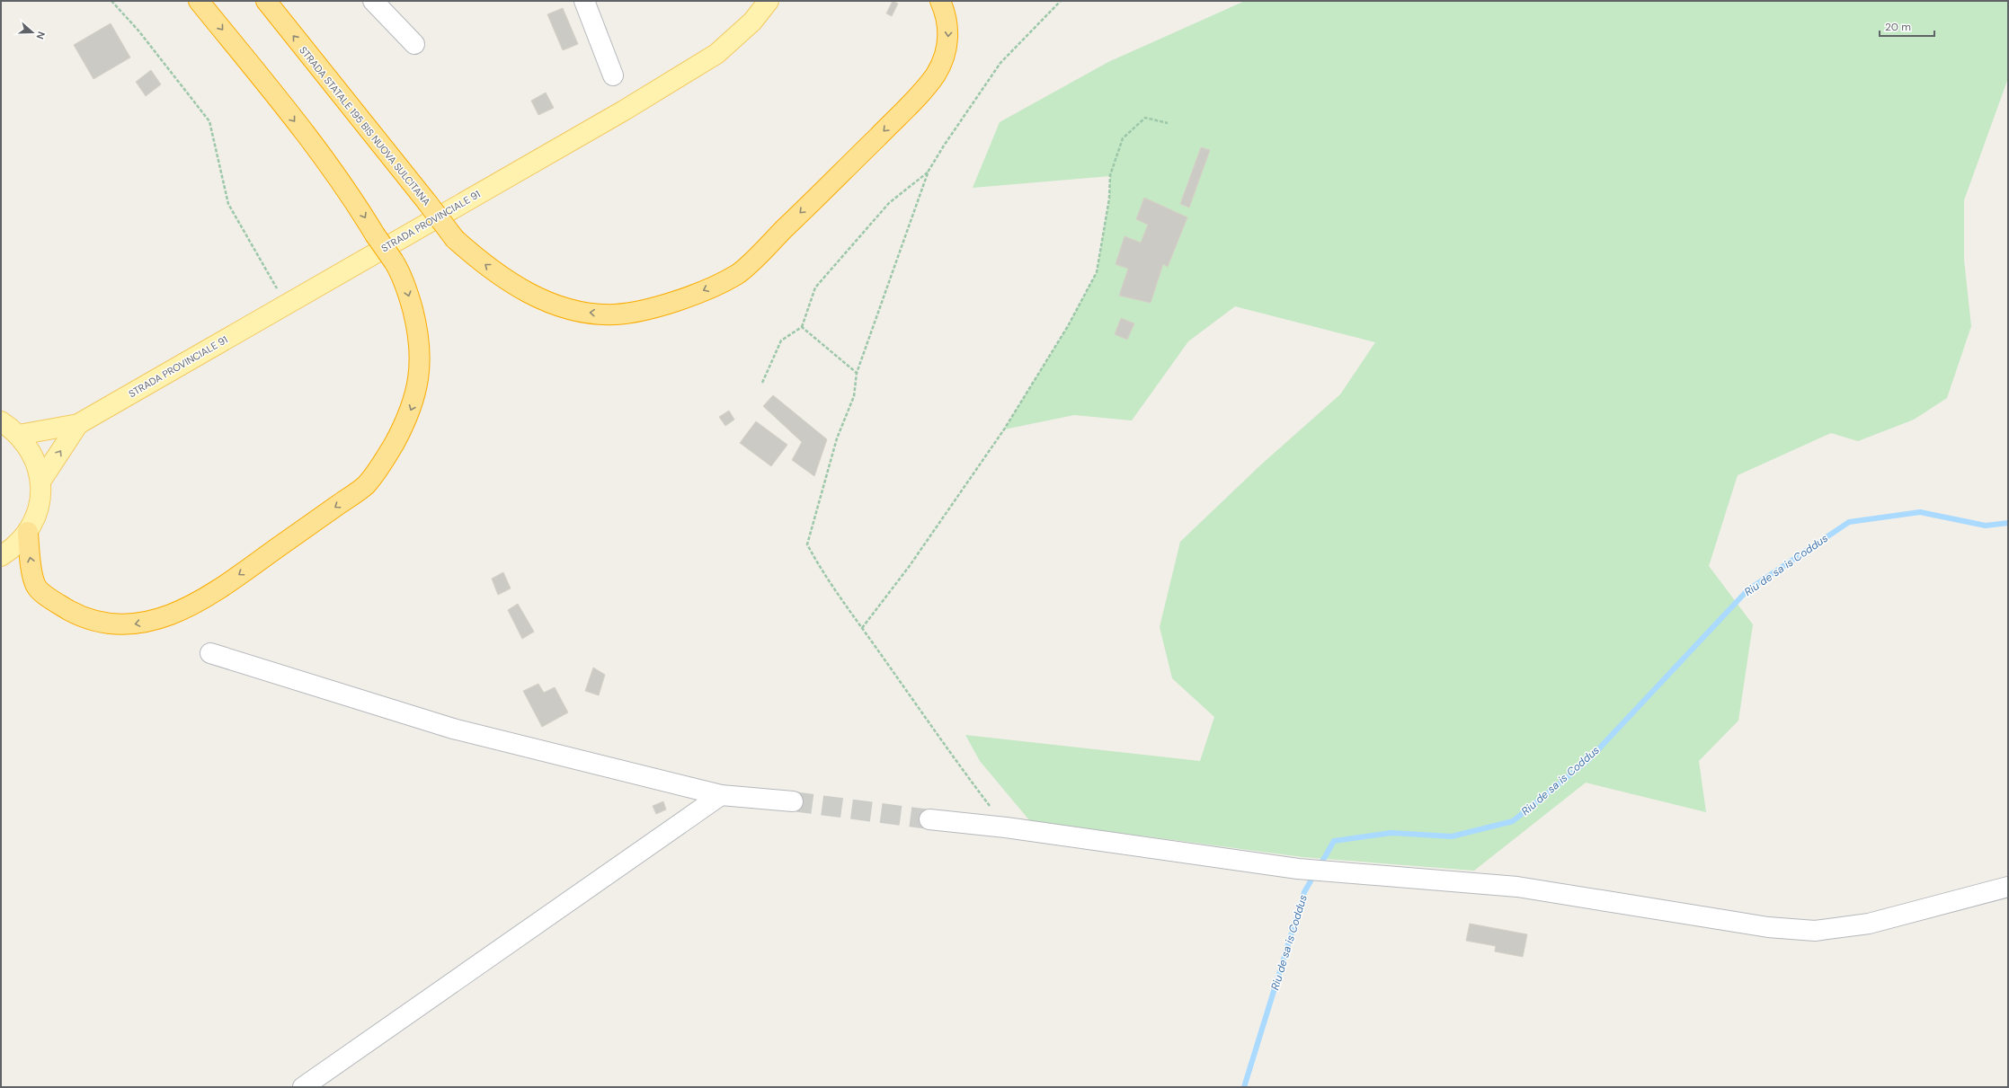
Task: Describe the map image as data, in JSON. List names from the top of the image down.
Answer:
{
  "streets": {
    "highway": ["STRADA STATALE 195 BIS NUOVA SULCITANA"],
    "main road": ["STRADA PROVINCIALE 91"]
  },
  "water": ["Riu de sa is Coddus"],
  "scale_bar": "20 m",
  "north": "right"
}
